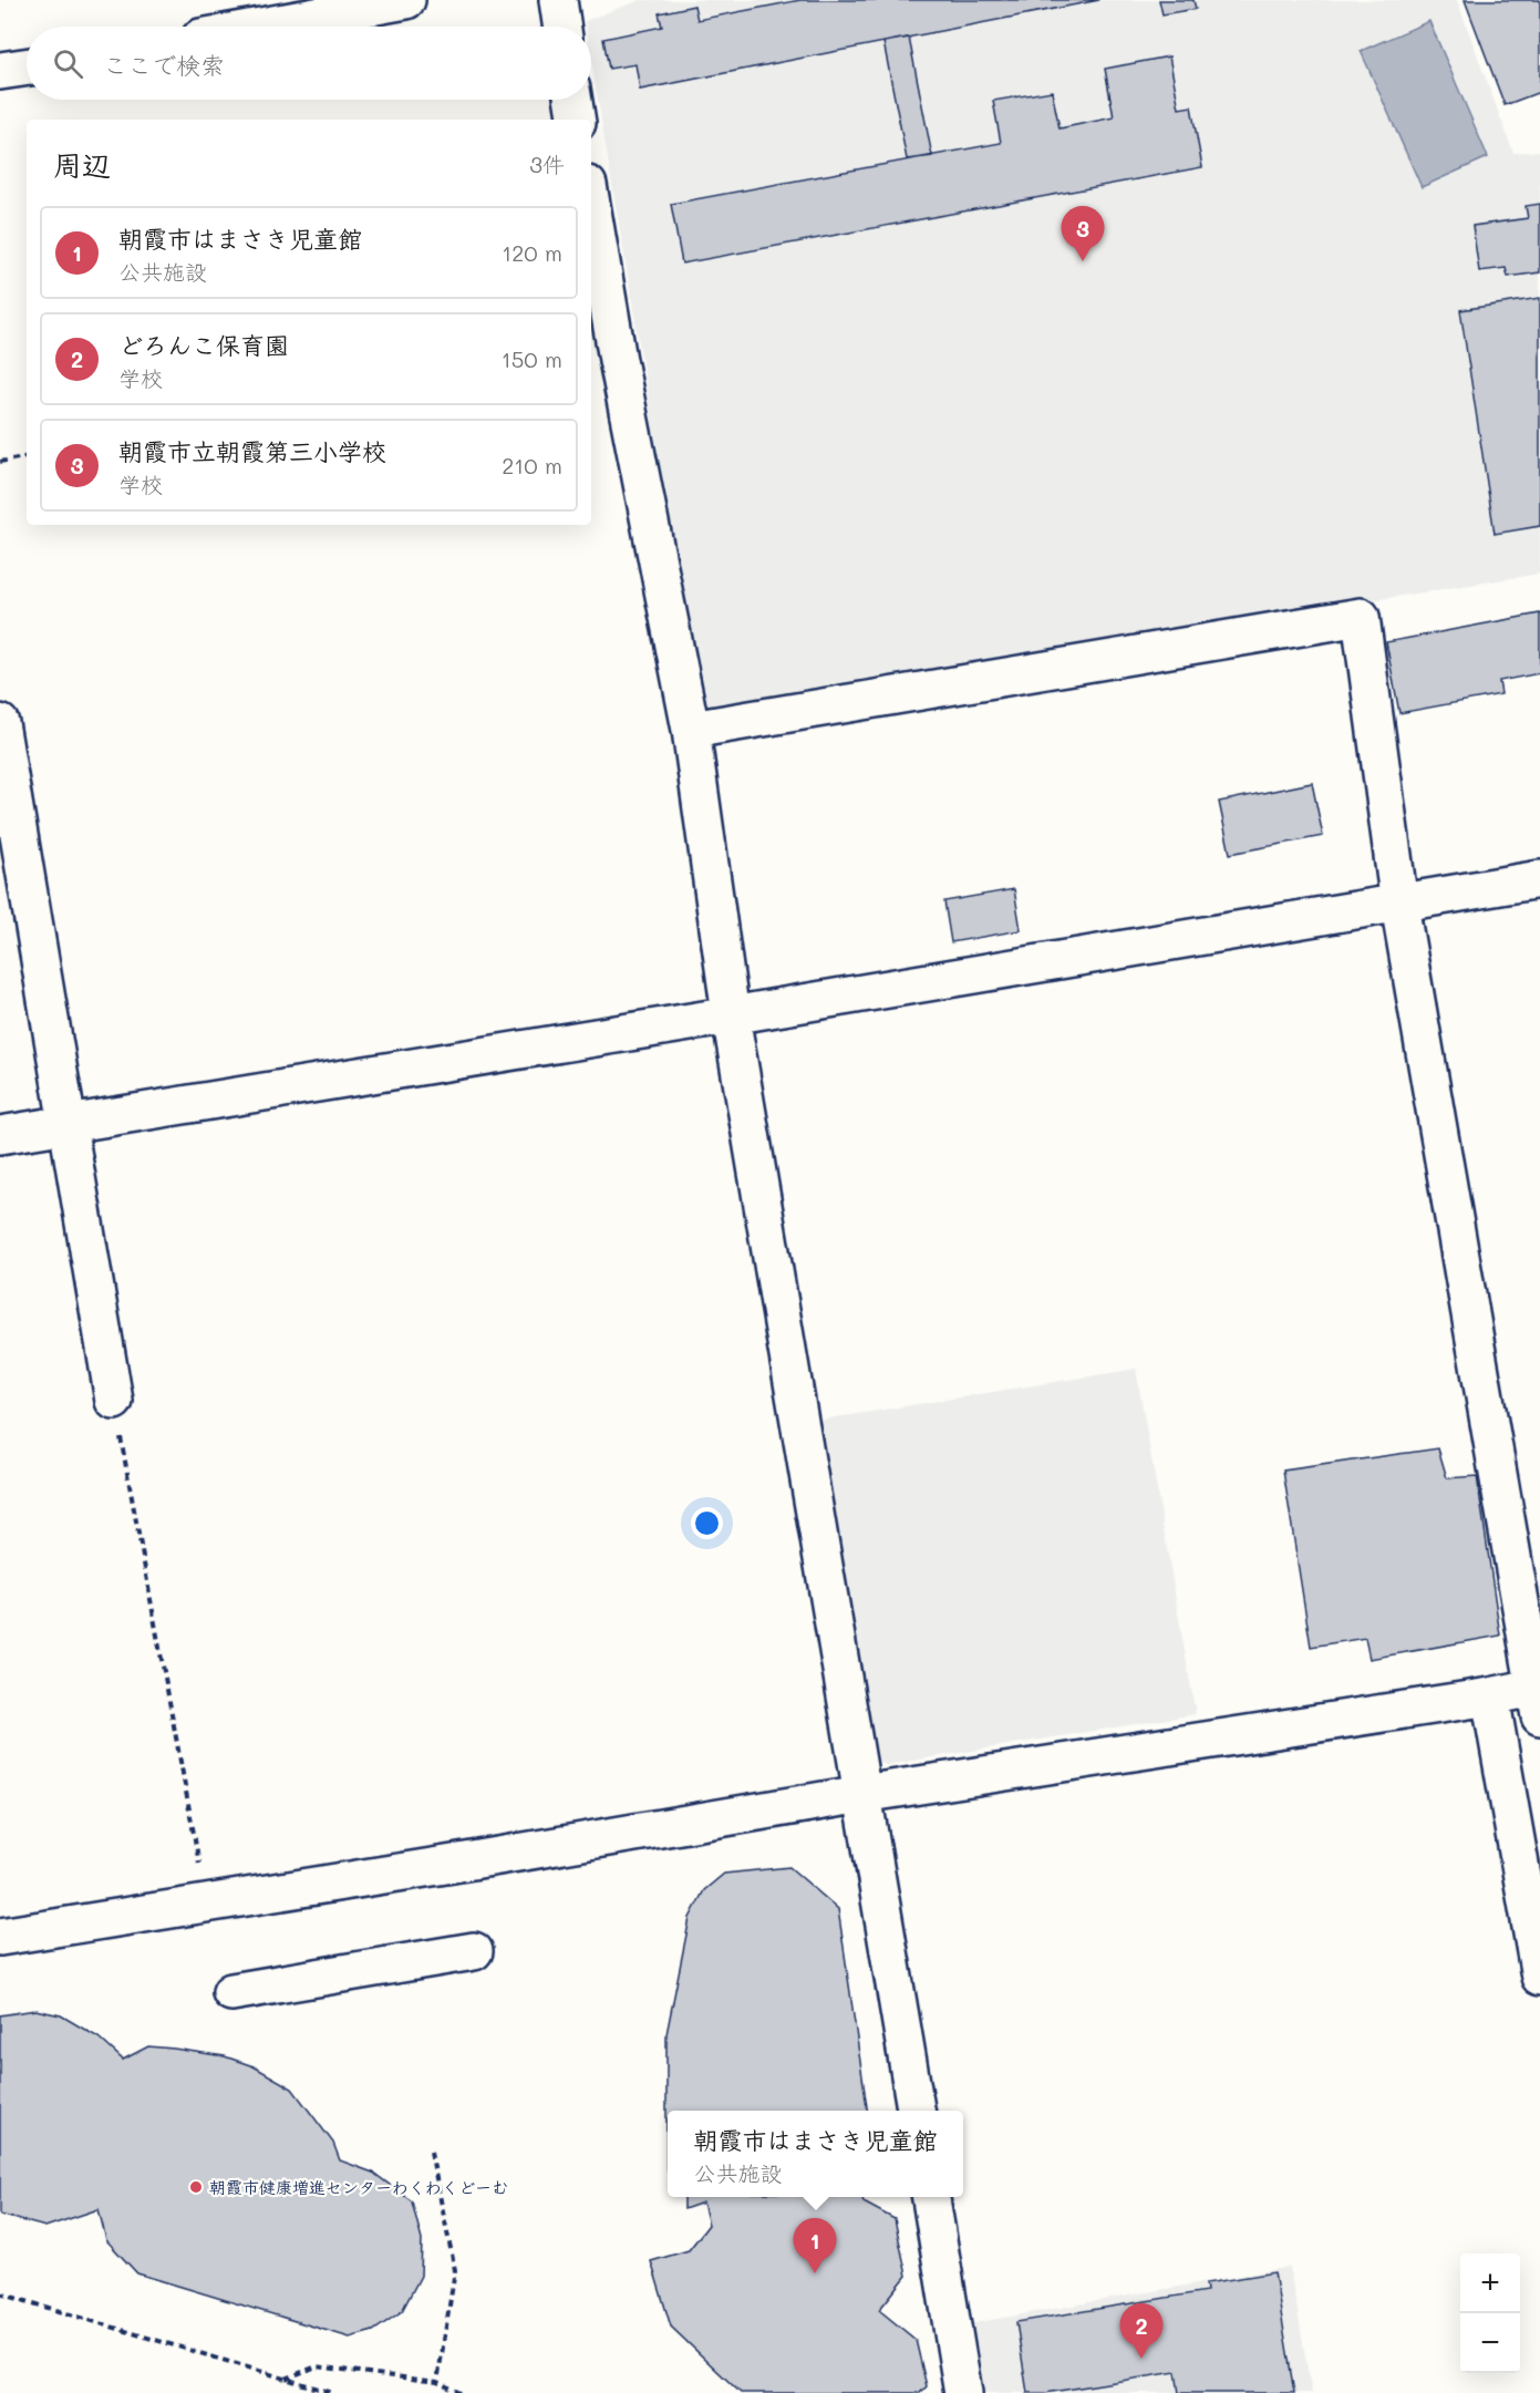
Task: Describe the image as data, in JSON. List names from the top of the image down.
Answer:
{
  "places": ["朝霞市健康増進センターわくわくどーむ"],
  "page": {
    "search": "ここで検索",
    "heading": ["周辺", "3件"],
    "pins": ["3", "1", "2"],
    "list": [
      {
        "mark": "1",
        "name": "朝霞市はまさき児童館",
        "note": "公共施設",
        "value": "120 m"
      },
      {
        "mark": "2",
        "name": "どろんこ保育園",
        "note": "学校",
        "value": "150 m"
      },
      {
        "mark": "3",
        "name": "朝霞市立朝霞第三小学校",
        "note": "学校",
        "value": "210 m"
      }
    ],
    "popup": ["朝霞市はまさき児童館", "公共施設"],
    "map_buttons": ["+", "−"]
  }
}
